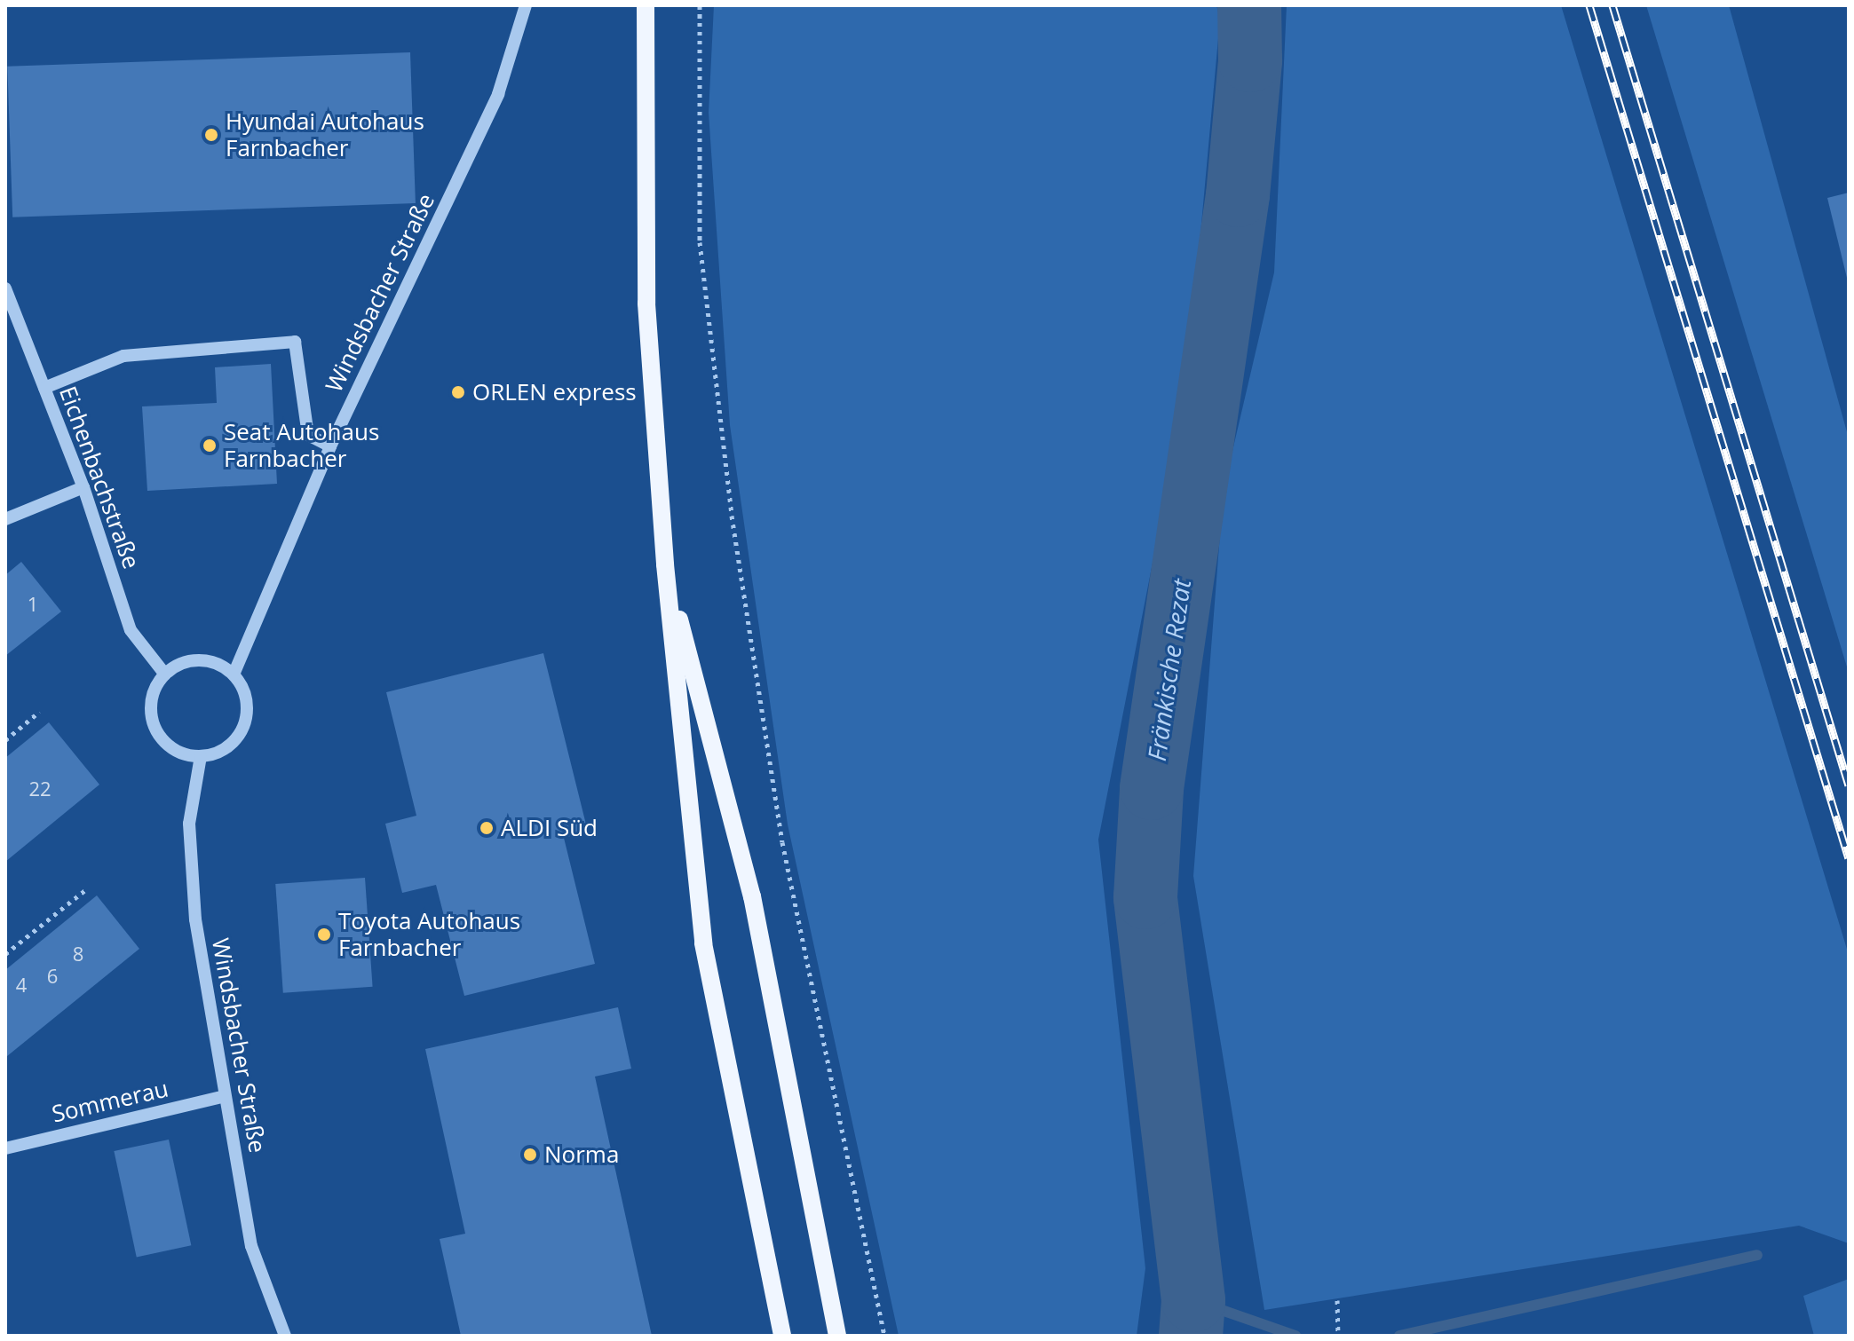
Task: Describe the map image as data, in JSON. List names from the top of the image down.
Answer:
{
  "streets": {
    "street": ["Windsbacher Straße", "Eichenbachstraße", "Sommerau"]
  },
  "crossings": [
    ["Windsbacher Straße", "Eichenbachstraße"],
    ["Windsbacher Straße", "Sommerau"]
  ],
  "water": ["Fränkische Rezat"],
  "places": [
    "Hyundai Autohaus Farnbacher",
    "ORLEN express",
    "Seat Autohaus Farnbacher",
    "ALDI Süd",
    "Toyota Autohaus Farnbacher",
    "Norma"
  ],
  "house_numbers": [
    "1",
    "22",
    "8",
    "6",
    "4"
  ]
}
